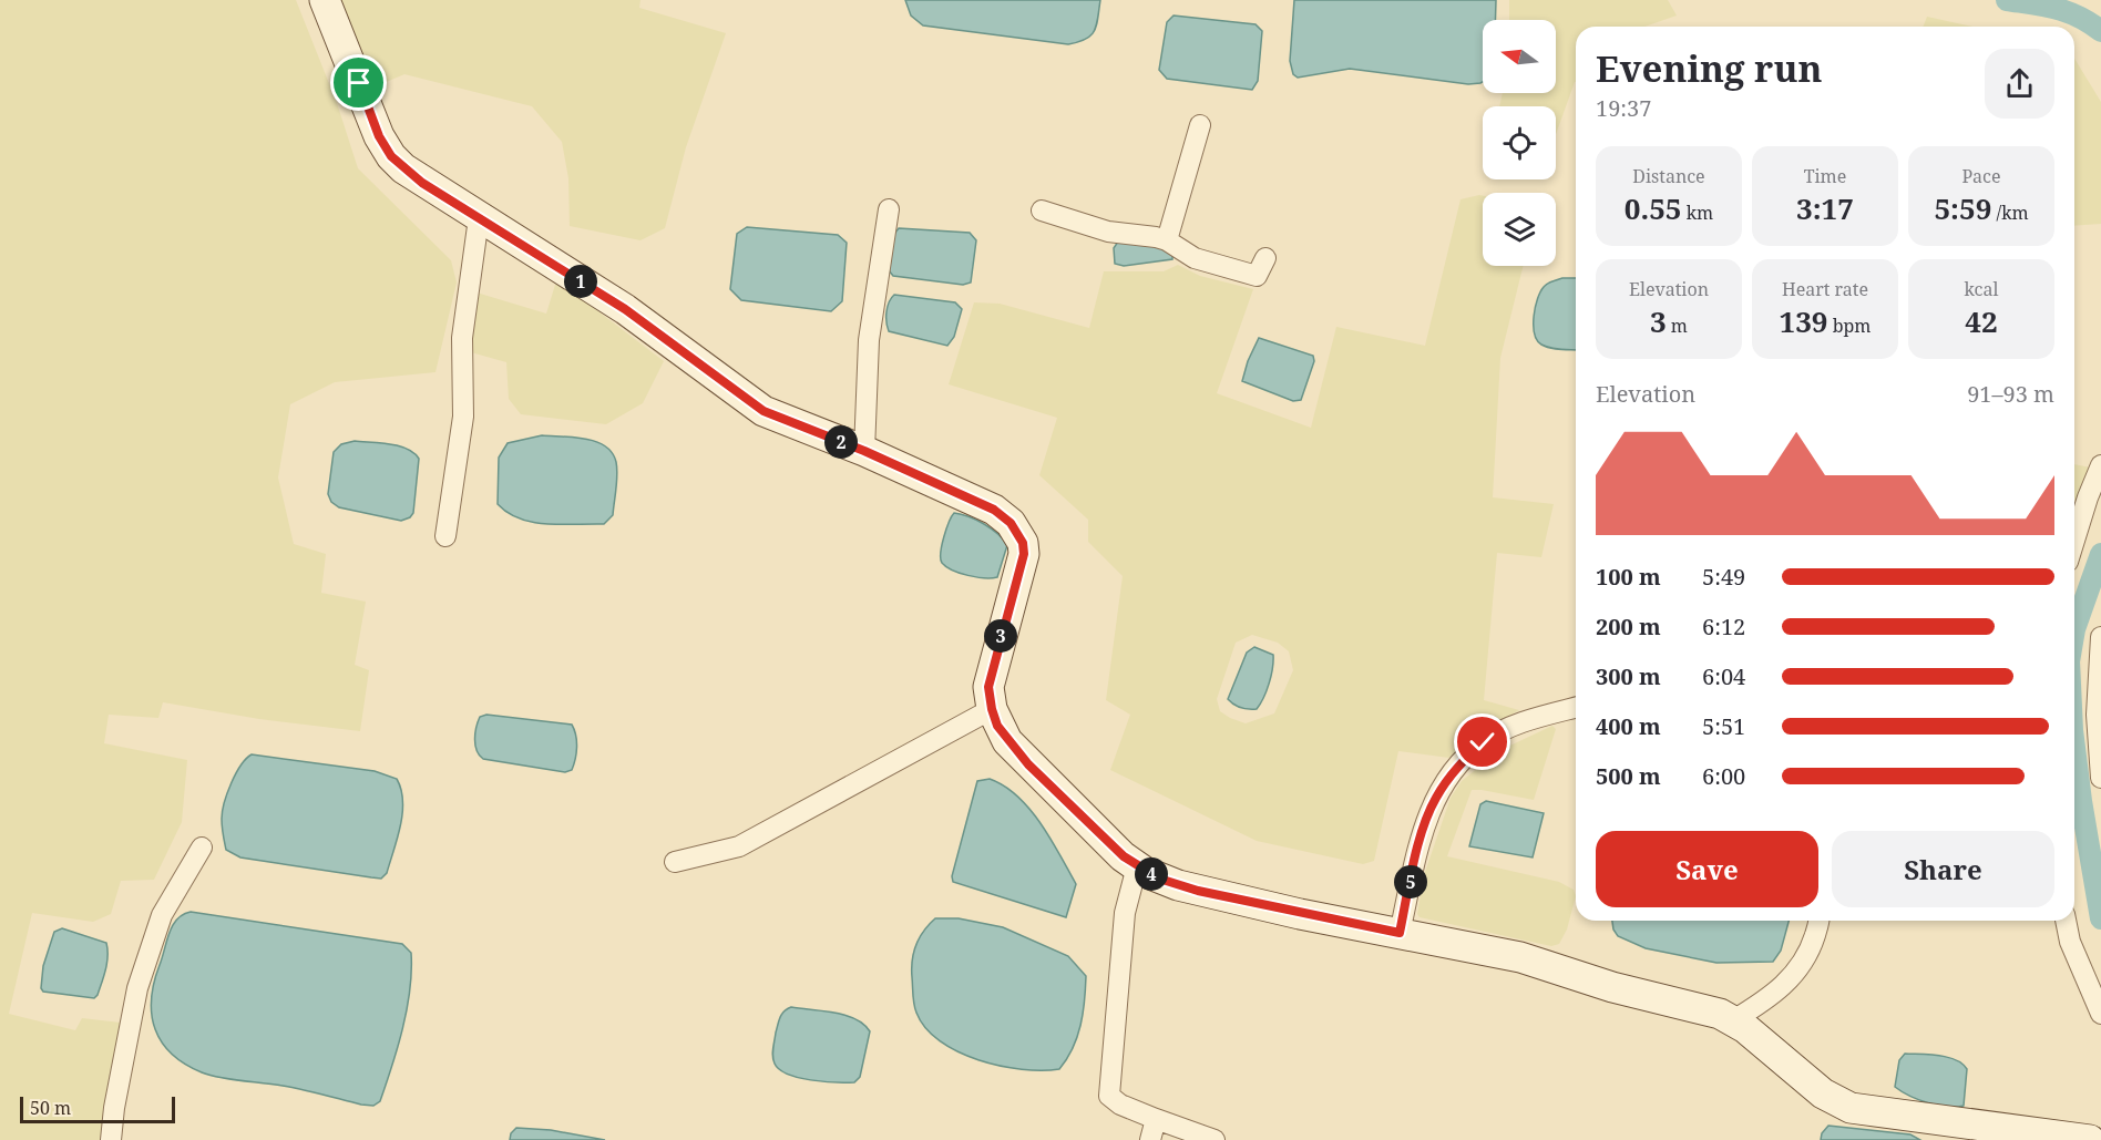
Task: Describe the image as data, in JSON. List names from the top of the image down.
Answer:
{
  "scale_bar": "50 m",
  "north": "left",
  "page": {
    "heading": ["Evening run", "19:37"],
    "stats": [
      ["Distance", "0.55 km"],
      ["Time", "3:17"],
      ["Pace", "5:59 /km"],
      ["Elevation", "3 m"],
      ["Heart rate", "139 bpm"],
      ["kcal", "42"]
    ],
    "pins": [
      "1",
      "2",
      "3",
      "4",
      "5"
    ],
    "chart": ["Elevation", "91–93 m"],
    "list": [
      {
        "name": "100 m",
        "note": "5:49"
      },
      {
        "name": "200 m",
        "note": "6:12"
      },
      {
        "name": "300 m",
        "note": "6:04"
      },
      {
        "name": "400 m",
        "note": "5:51"
      },
      {
        "name": "500 m",
        "note": "6:00"
      }
    ],
    "buttons": ["Save", "Share"],
    "scale": "50 m"
  }
}
